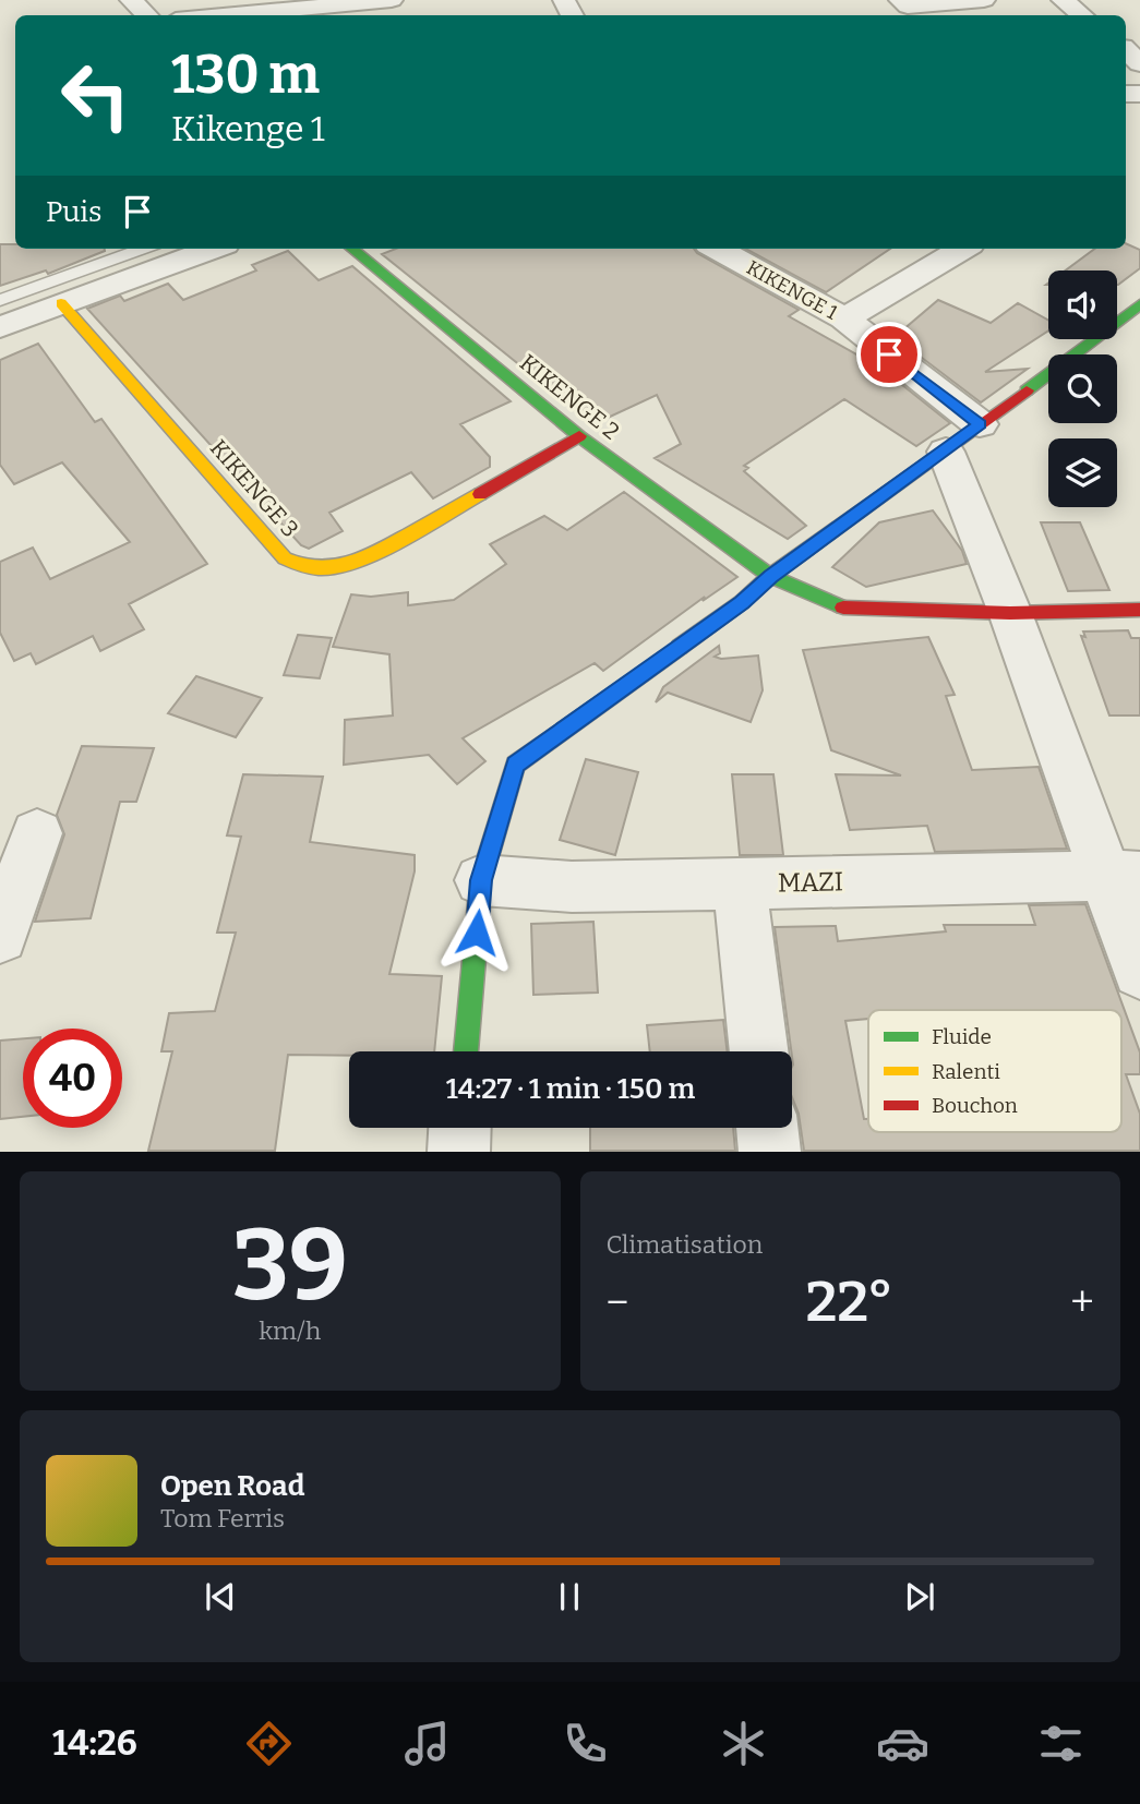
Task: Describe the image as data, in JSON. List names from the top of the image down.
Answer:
{
  "streets": {
    "street": [
      "KIKENGE 1",
      "KIKENGE 2",
      "KIKENGE 3",
      "MAZI"
    ]
  },
  "crossings": [
    ["KIKENGE 2", "KIKENGE 3"]
  ],
  "legend": ["Fluide", "Ralenti", "Bouchon"],
  "page": {
    "turn": ["130 m", "Kikenge 1"],
    "then": "Puis",
    "limit": "40",
    "trip": "14:27 · 1 min · 150 m",
    "tile": [
      ["39", "km/h"],
      "Climatisation"
    ],
    "heat": ["−", "22°", "+"],
    "song": ["Open Road", "Tom Ferris"],
    "tabs": "14:26"
  }
}
